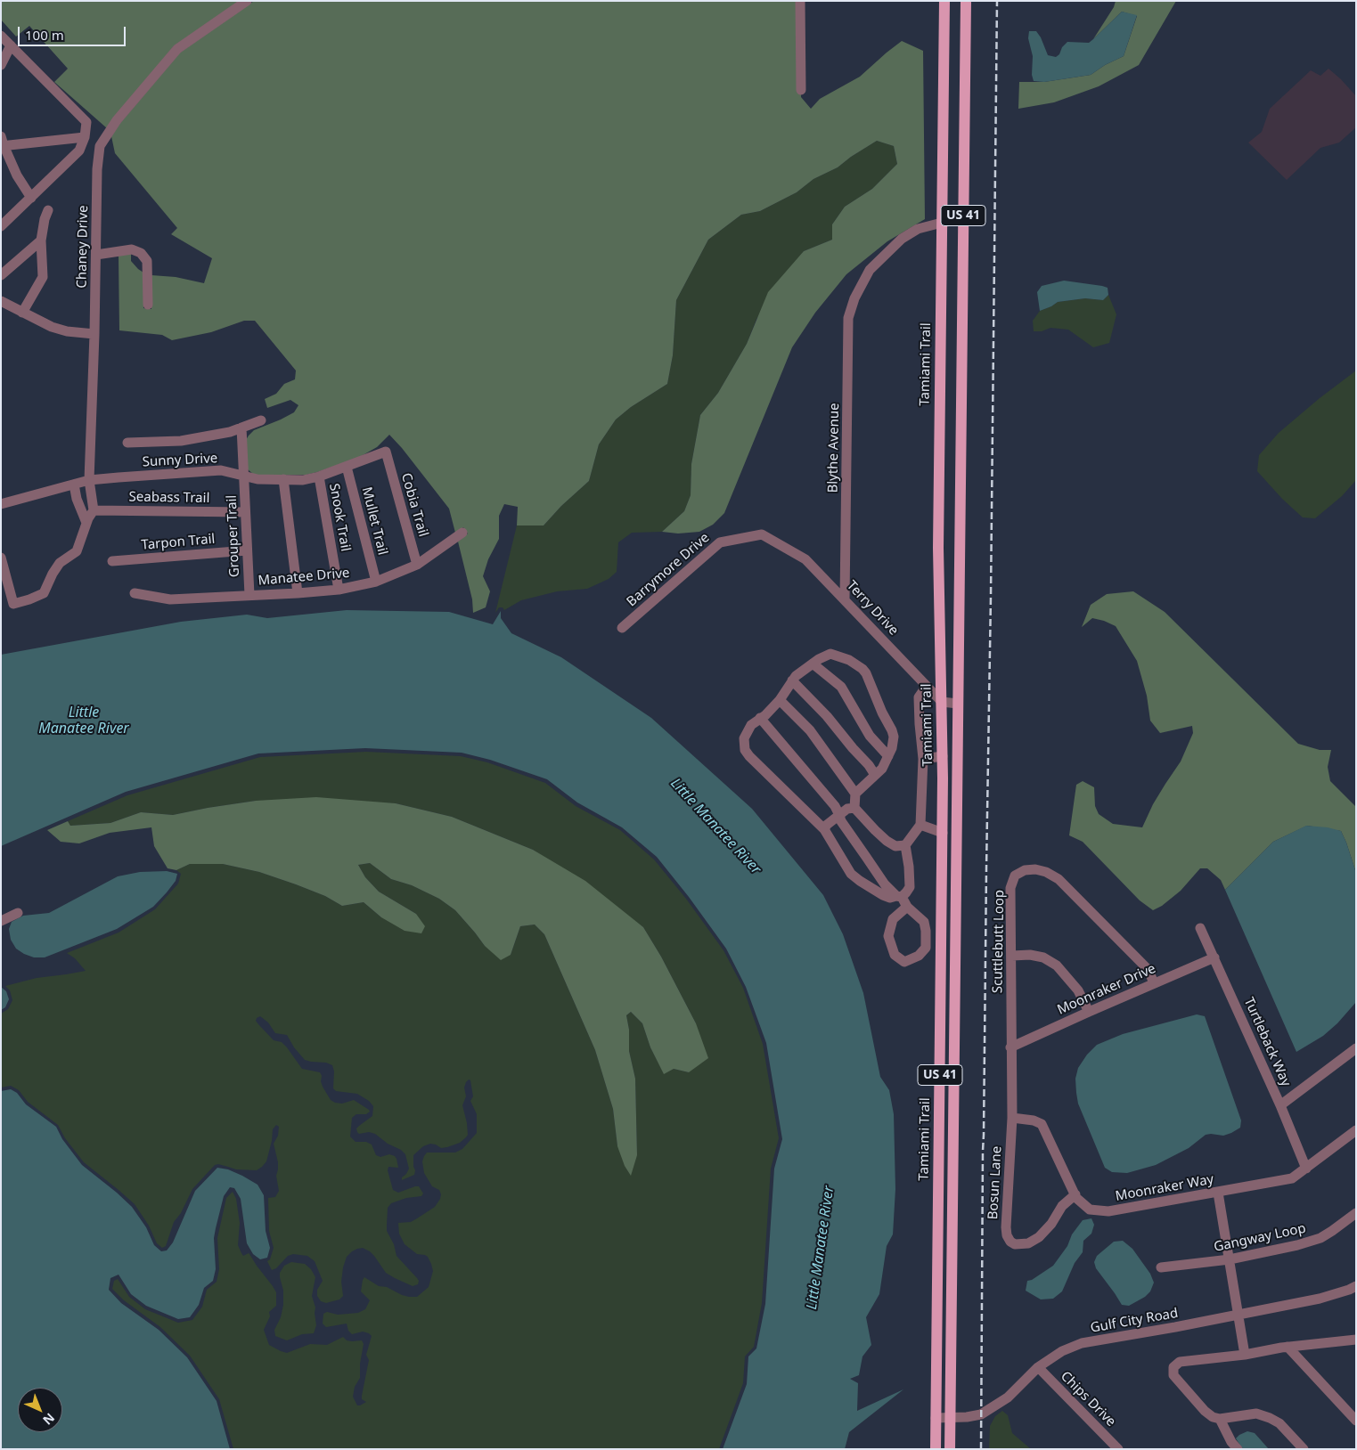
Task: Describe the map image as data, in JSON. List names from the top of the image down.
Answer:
{
  "streets": {
    "main road": ["US 41", "Tamiami Trail"],
    "street": [
      "Chaney Drive",
      "Blythe Avenue",
      "Sunny Drive",
      "Seabass Trail",
      "Cobia Trail",
      "Snook Trail",
      "Mullet Trail",
      "Grouper Trail",
      "Tarpon Trail",
      "Barrymore Drive",
      "Manatee Drive",
      "Terry Drive",
      "Scuttlebutt Loop",
      "Moonraker Drive",
      "Turtleback Way",
      "Bosun Lane",
      "Moonraker Way",
      "Gangway Loop",
      "Gulf City Road",
      "Chips Drive"
    ]
  },
  "crossings": [
    ["Chaney Drive", "Sunny Drive"],
    ["Chaney Drive", "Seabass Trail"],
    ["Tamiami Trail", "Blythe Avenue"],
    ["Tamiami Trail", "Terry Drive"],
    ["Tamiami Trail", "Gulf City Road"],
    ["Blythe Avenue", "Terry Drive"],
    ["Sunny Drive", "Cobia Trail"],
    ["Sunny Drive", "Snook Trail"],
    ["Sunny Drive", "Mullet Trail"],
    ["Sunny Drive", "Grouper Trail"],
    ["Seabass Trail", "Grouper Trail"],
    ["Cobia Trail", "Manatee Drive"],
    ["Snook Trail", "Manatee Drive"],
    ["Mullet Trail", "Manatee Drive"],
    ["Grouper Trail", "Tarpon Trail"],
    ["Grouper Trail", "Manatee Drive"],
    ["Barrymore Drive", "Terry Drive"],
    ["Scuttlebutt Loop", "Moonraker Drive"],
    ["Scuttlebutt Loop", "Bosun Lane"],
    ["Scuttlebutt Loop", "Moonraker Way"],
    ["Moonraker Drive", "Turtleback Way"],
    ["Turtleback Way", "Moonraker Way"],
    ["Bosun Lane", "Moonraker Way"],
    ["Gulf City Road", "Chips Drive"]
  ],
  "water": ["Little Manatee River"],
  "scale_bar": "100 m",
  "north": "bottom right"
}
